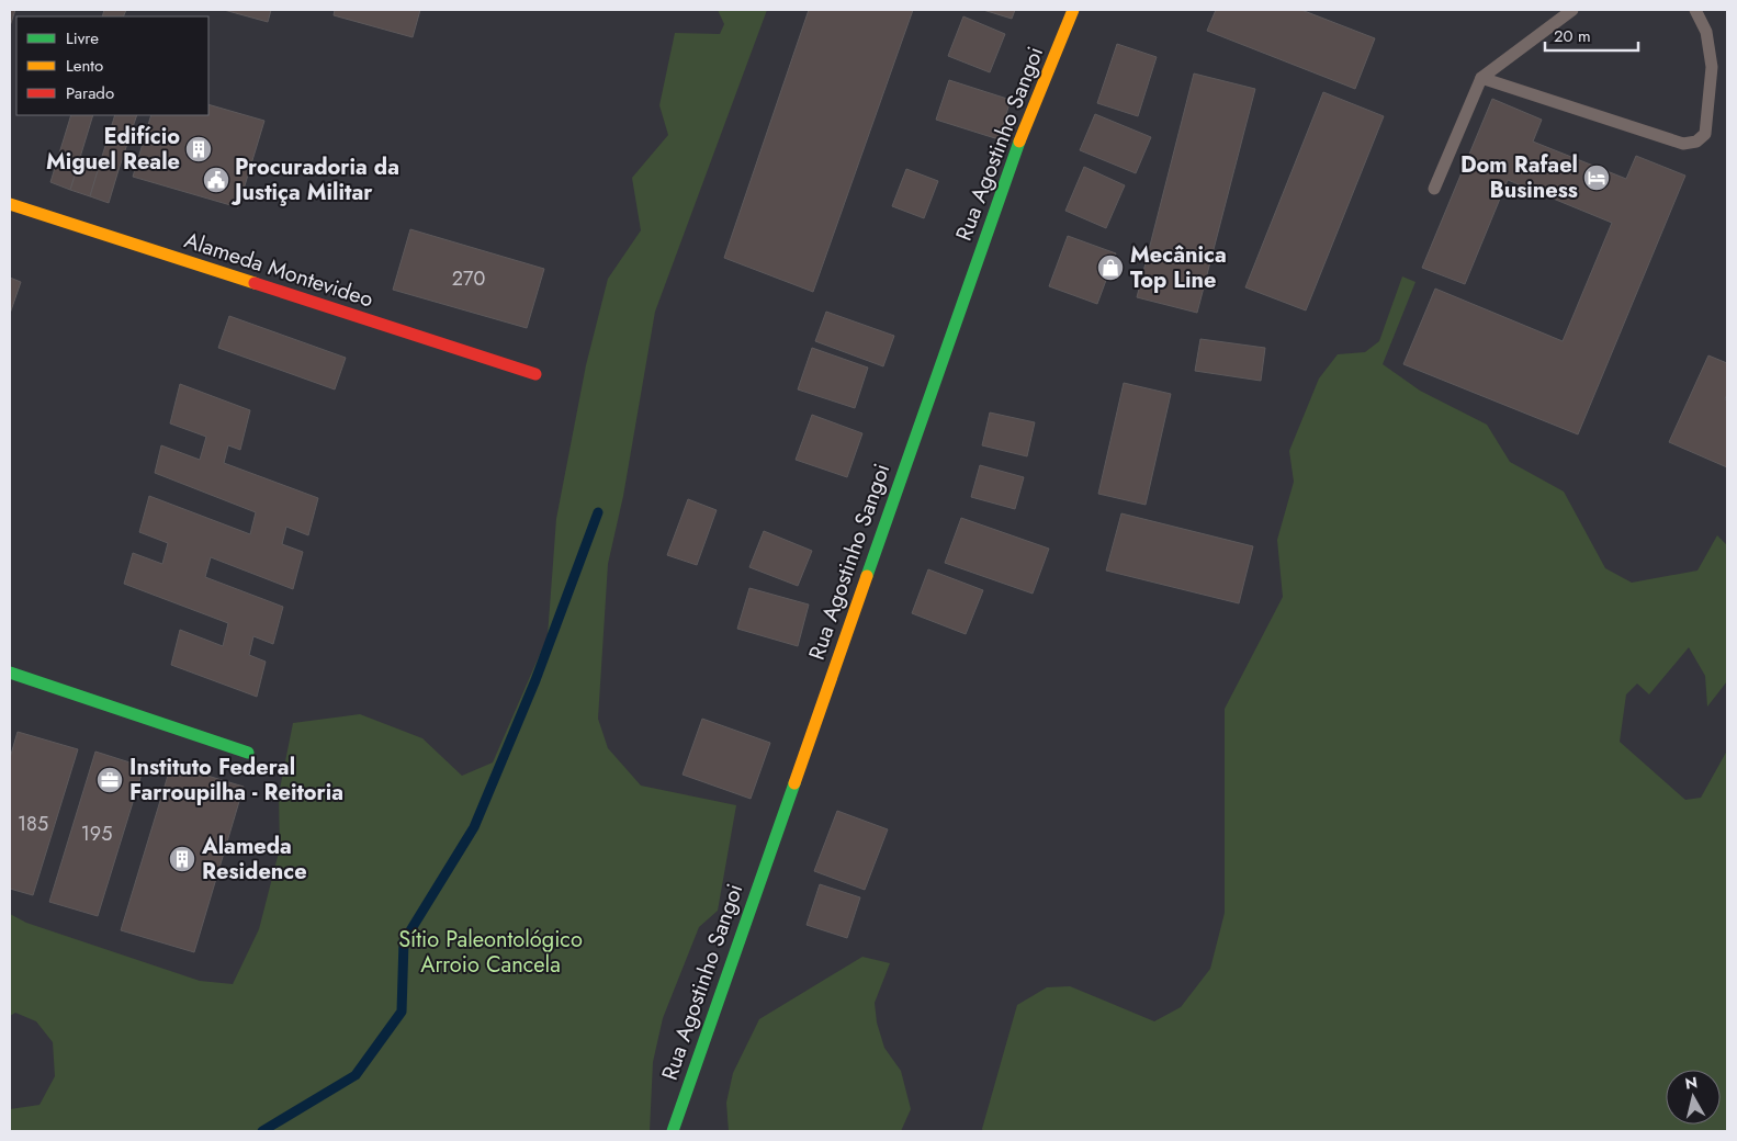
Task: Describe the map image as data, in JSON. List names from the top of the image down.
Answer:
{
  "streets": {
    "street": ["Rua Agostinho Sangoi", "Alameda Montevideo"]
  },
  "parks": ["Sítio Paleontológico Arroio Cancela"],
  "places": {
    "building": ["Edifício Miguel Reale", "Alameda Residence"],
    "hotel": ["Dom Rafael Business"],
    "public building": ["Procuradoria da Justiça Militar"],
    "shop": ["Mecânica Top Line"],
    "office": ["Instituto Federal Farroupilha - Reitoria"]
  },
  "house_numbers": ["270", "185", "195"],
  "legend": ["Livre", "Lento", "Parado"],
  "scale_bar": "20 m",
  "north": "top"
}
